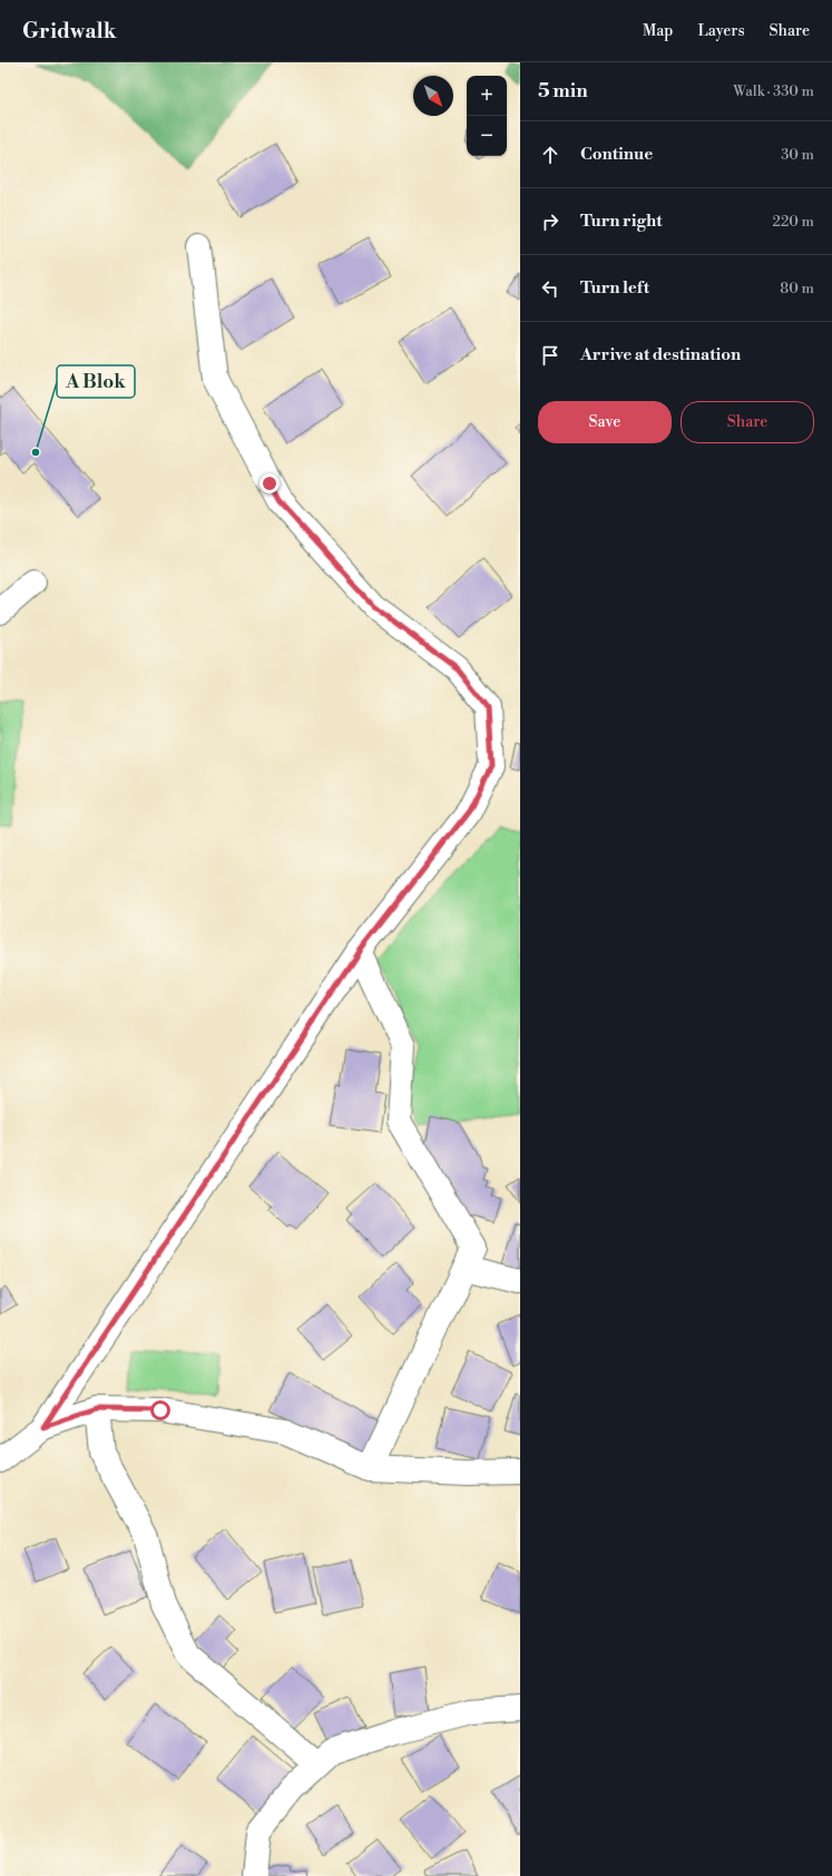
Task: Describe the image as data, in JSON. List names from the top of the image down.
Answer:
{
  "places": ["A Blok"],
  "north": "bottom right",
  "page": {
    "header": "Gridwalk",
    "nav": ["Map", "Layers", "Share"],
    "heading": ["5 min", "Walk · 330 m"],
    "map_buttons": ["+", "−"],
    "list": [
      ["Continue", "30 m"],
      ["Turn right", "220 m"],
      ["Turn left", "80 m"],
      "Arrive at destination"
    ],
    "buttons": ["Save", "Share"]
  }
}
